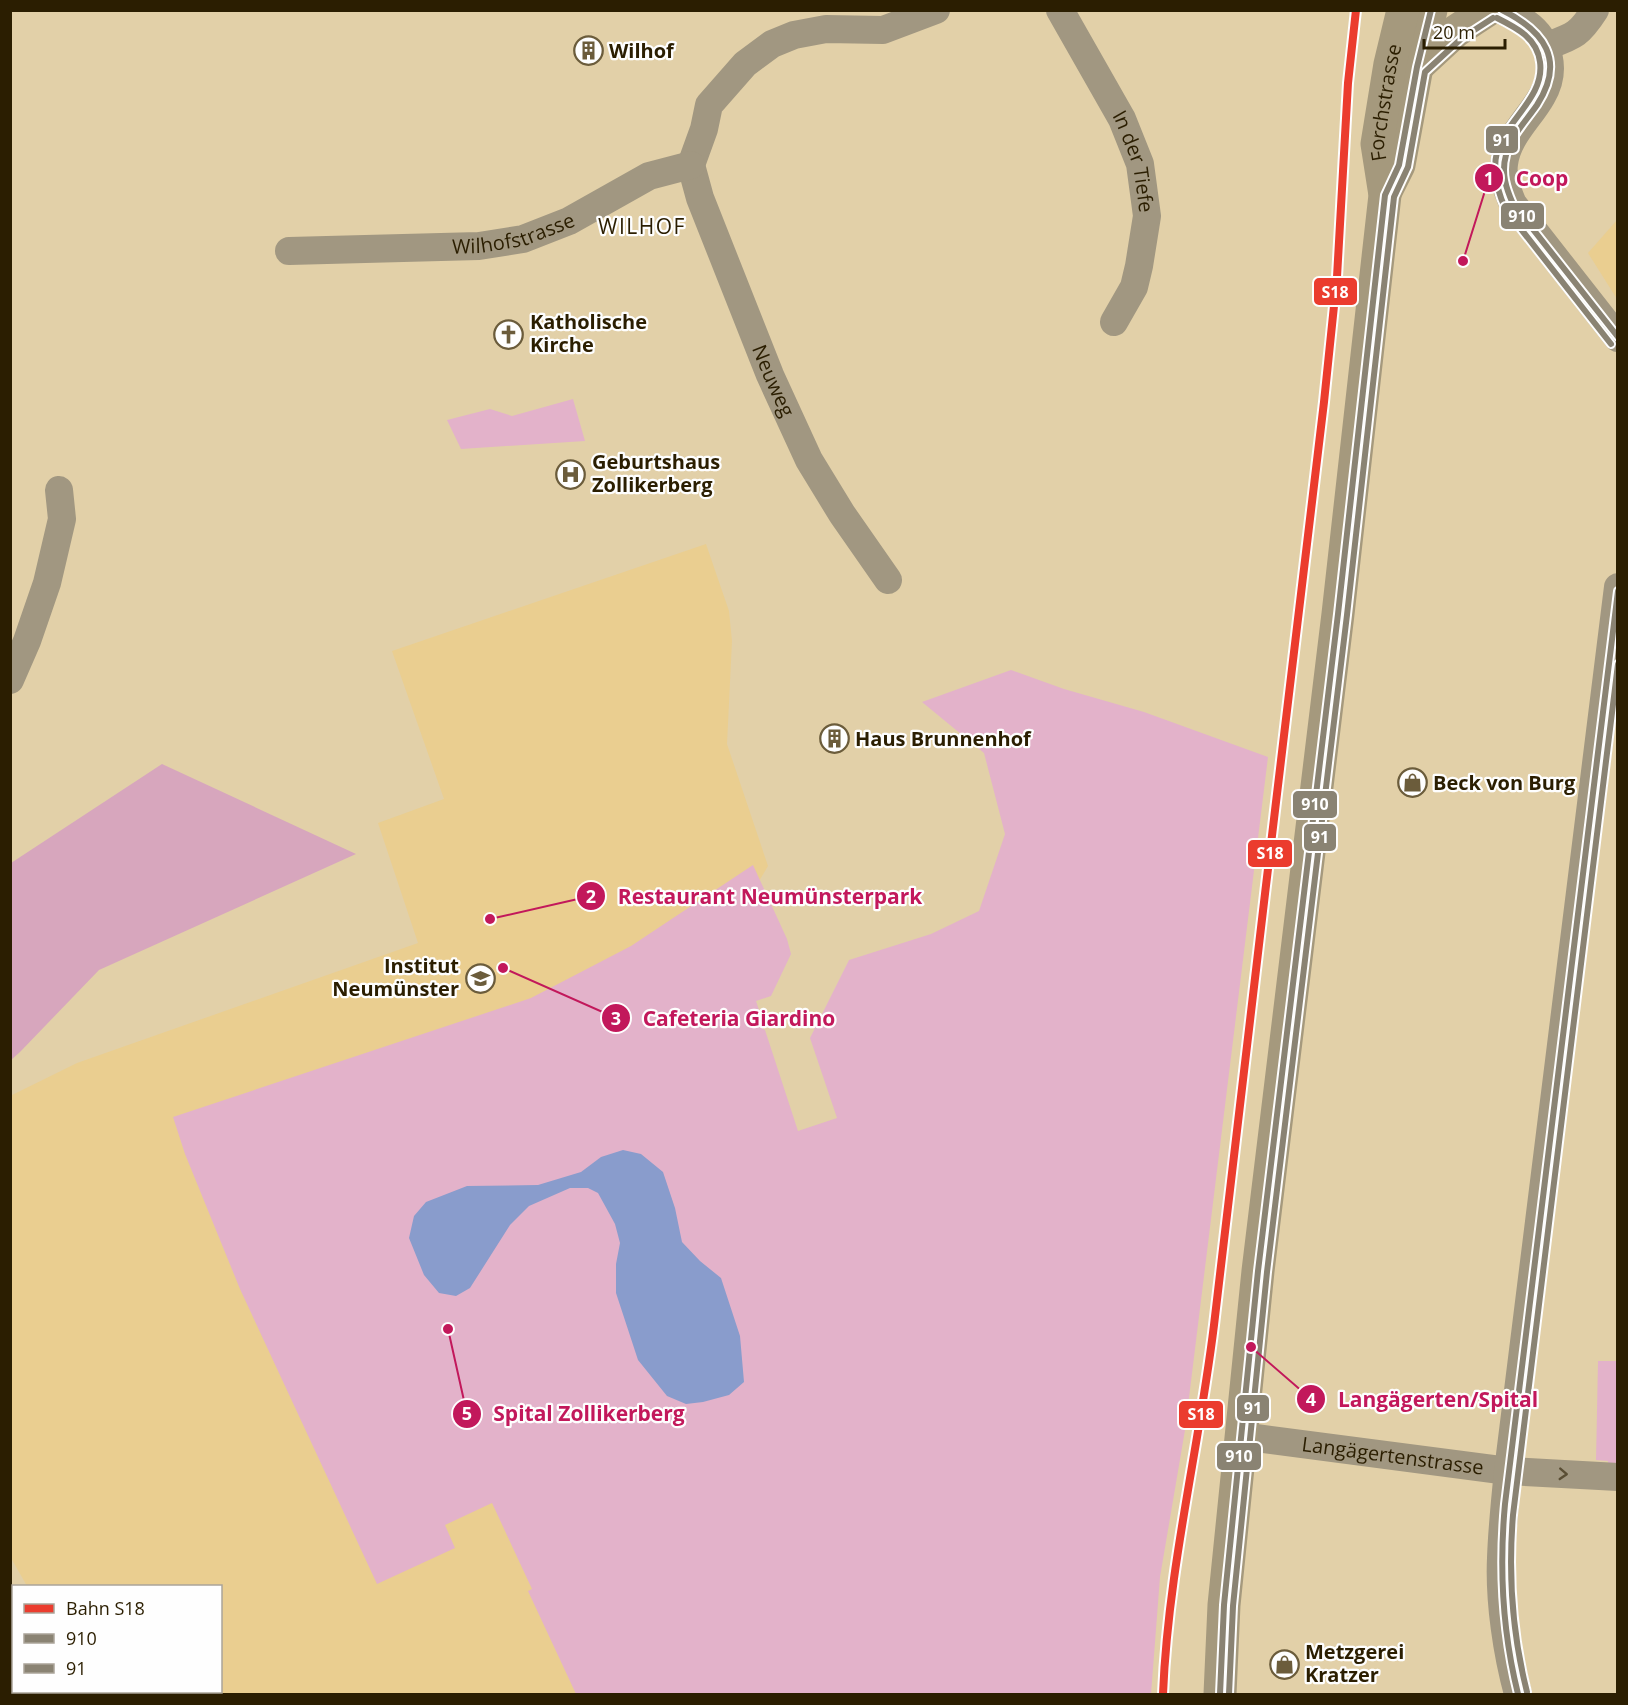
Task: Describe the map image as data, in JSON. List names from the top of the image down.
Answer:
{
  "streets": {
    "main road": ["Forchstrasse"],
    "street": [
      "In der Tiefe",
      "Wilhofstrasse",
      "Neuweg",
      "Langägertenstrasse"
    ]
  },
  "crossings": [
    ["Forchstrasse", "Langägertenstrasse"],
    ["Wilhofstrasse", "Neuweg"]
  ],
  "districts": ["WILHOF"],
  "places": {
    "building": ["Wilhof", "Haus Brunnenhof"],
    "other": [
      "Coop",
      "Restaurant Neumünsterpark",
      "Cafeteria Giardino",
      "Spital Zollikerberg",
      "Langägerten/Spital"
    ],
    "church": ["Katholische Kirche"],
    "hospital": ["Geburtshaus Zollikerberg"],
    "shop": ["Beck von Burg", "Metzgerei Kratzer"],
    "school or university": ["Institut Neumünster"]
  },
  "lines": ["rail line S18", "transit line 910", "transit line 91"],
  "legend": ["Bahn S18", "910", "91"],
  "scale_bar": "20 m"
}
